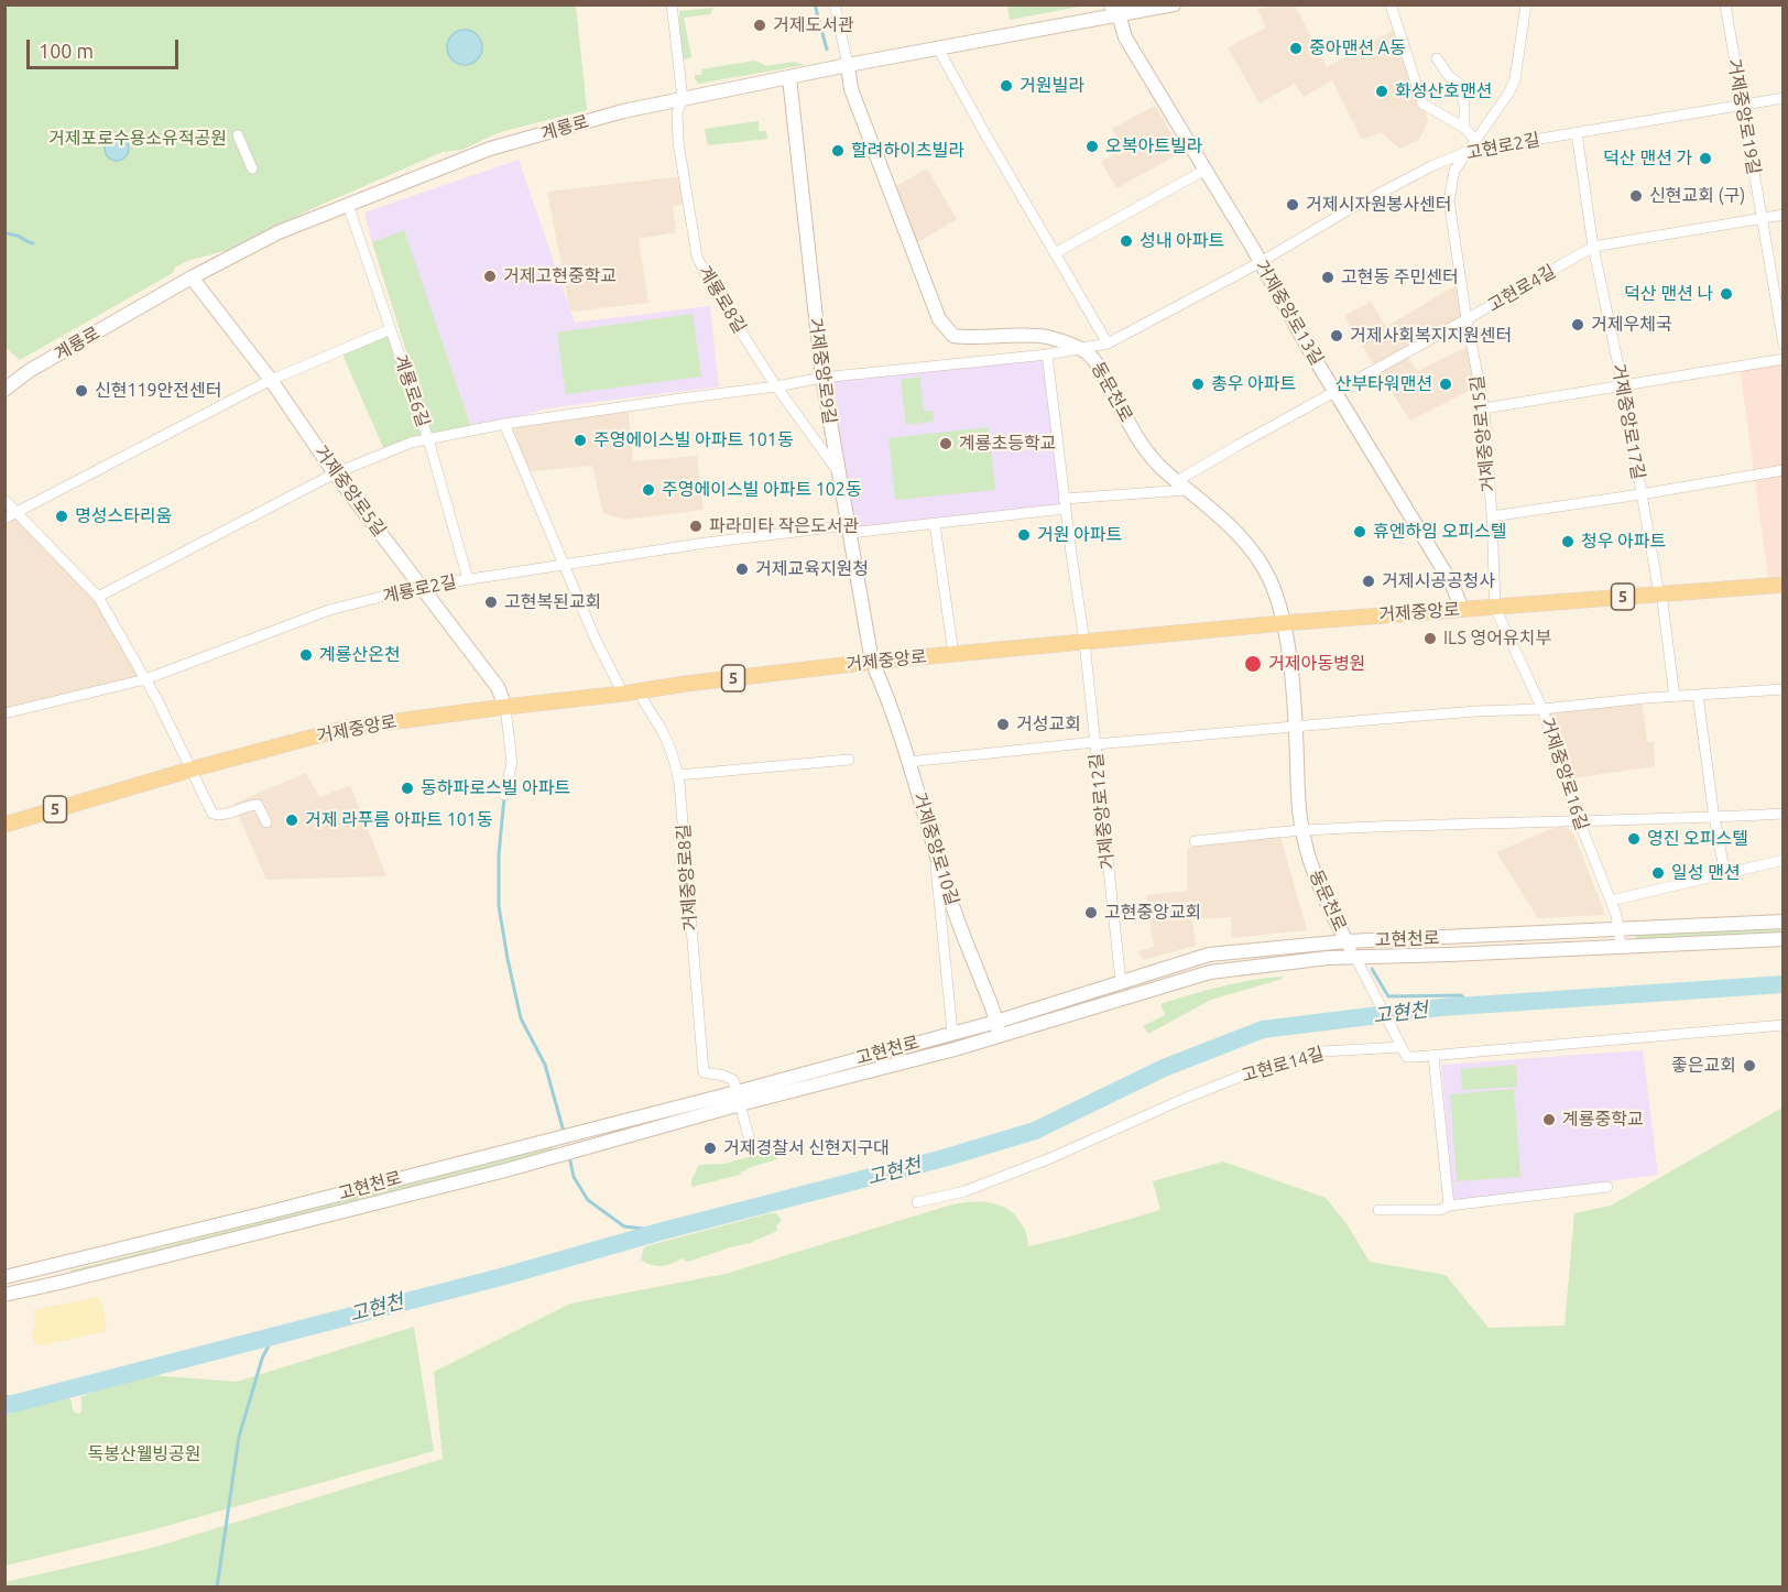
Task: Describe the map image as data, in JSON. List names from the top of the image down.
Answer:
{
  "streets": {
    "main road": ["5", "거제중앙로"],
    "street": [
      "거제중앙로19길",
      "계룡로",
      "고현로2길",
      "고현로4길",
      "계룡로8길",
      "거제중앙로13길",
      "거제중앙로9길",
      "계룡로6길",
      "동문천로",
      "거제중앙로17길",
      "거제중앙로15길",
      "거제중앙로5길",
      "계룡로2길",
      "거제중앙로16길",
      "거제중앙로12길",
      "거제중앙로10길",
      "거제중앙로8길",
      "고현천로",
      "고현로14길"
    ]
  },
  "crossings": [
    ["거제중앙로19길", "고현로2길"],
    ["거제중앙로19길", "고현로4길"],
    ["계룡로", "계룡로8길"],
    ["계룡로", "거제중앙로13길"],
    ["계룡로", "거제중앙로9길"],
    ["계룡로", "계룡로6길"],
    ["계룡로", "동문천로"],
    ["계룡로", "거제중앙로5길"],
    ["고현로2길", "계룡로8길"],
    ["고현로2길", "거제중앙로13길"],
    ["고현로2길", "거제중앙로9길"],
    ["고현로2길", "계룡로6길"],
    ["고현로2길", "동문천로"],
    ["고현로2길", "거제중앙로17길"],
    ["고현로2길", "거제중앙로15길"],
    ["고현로2길", "거제중앙로5길"],
    ["고현로2길", "거제중앙로12길"],
    ["고현로2길", "거제중앙로8길"],
    ["고현로4길", "거제중앙로13길"],
    ["고현로4길", "동문천로"],
    ["고현로4길", "거제중앙로17길"],
    ["고현로4길", "거제중앙로15길"],
    ["고현로4길", "계룡로2길"],
    ["계룡로8길", "거제중앙로9길"],
    ["거제중앙로13길", "거제중앙로"],
    ["거제중앙로9길", "계룡로2길"],
    ["거제중앙로9길", "거제중앙로"],
    ["거제중앙로9길", "거제중앙로10길"],
    ["계룡로6길", "계룡로2길"],
    ["동문천로", "계룡로2길"],
    ["동문천로", "거제중앙로"],
    ["동문천로", "고현천로"],
    ["거제중앙로17길", "거제중앙로"],
    ["거제중앙로15길", "거제중앙로"],
    ["거제중앙로15길", "거제중앙로16길"],
    ["거제중앙로5길", "계룡로2길"],
    ["거제중앙로5길", "거제중앙로"],
    ["계룡로2길", "거제중앙로12길"],
    ["계룡로2길", "거제중앙로8길"],
    ["거제중앙로", "거제중앙로16길"],
    ["거제중앙로", "거제중앙로12길"],
    ["거제중앙로", "거제중앙로10길"],
    ["거제중앙로", "거제중앙로8길"],
    ["거제중앙로16길", "고현천로"],
    ["거제중앙로12길", "고현천로"],
    ["거제중앙로10길", "고현천로"],
    ["거제중앙로8길", "고현천로"]
  ],
  "water": ["고현천"],
  "parks": ["거제포로수용소유적공원", "독봉산웰빙공원"],
  "places": [
    "거제도서관",
    "중아맨션 A동",
    "거원빌라",
    "화성산호맨션",
    "오복아트빌라",
    "할려하이츠빌라",
    "덕산 맨션 가",
    "신현교회 (구)",
    "거제시자원봉사센터",
    "성내 아파트",
    "거제고현중학교",
    "고현동 주민센터",
    "덕산 맨션 나",
    "거제우체국",
    "거제사회복지지원센터",
    "총우 아파트",
    "산부타워맨션",
    "신현119안전센터",
    "주영에이스빌 아파트 101동",
    "계룡초등학교",
    "주영에이스빌 아파트 102동",
    "명성스타리움",
    "파라미타 작은도서관",
    "휴엔하임 오피스텔",
    "거원 아파트",
    "청우 아파트",
    "거제교육지원청",
    "거제시공공청사",
    "고현복된교회",
    "ILS 영어유치부",
    "계룡산온천",
    "거제아동병원",
    "거성교회",
    "동하파로스빌 아파트",
    "거제 라푸름 아파트 101동",
    "영진 오피스텔",
    "일성 맨션",
    "고현중앙교회",
    "좋은교회",
    "계룡중학교",
    "거제경찰서 신현지구대"
  ],
  "scale_bar": "100 m"
}
